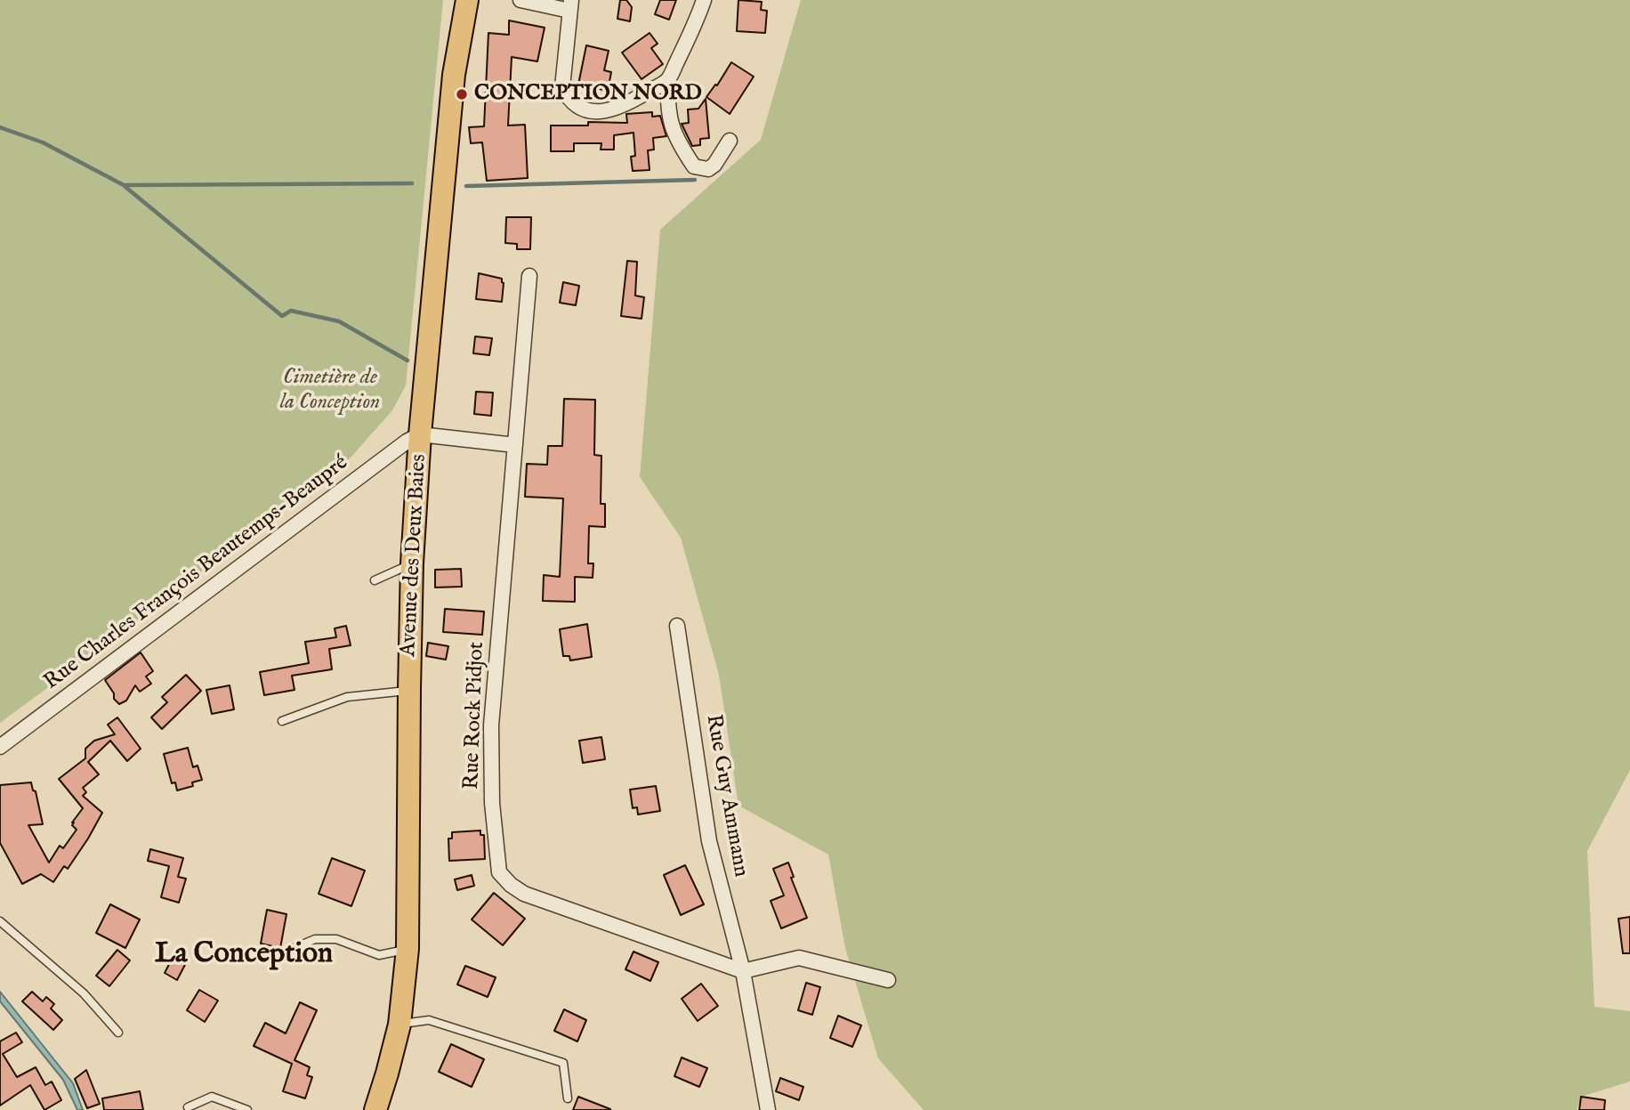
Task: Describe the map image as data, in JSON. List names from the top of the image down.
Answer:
{
  "streets": {
    "main road": ["Avenue des Deux Baies"],
    "street": ["Rue Charles François Beautemps-Beaupré", "Rue Rock Pidjot", "Rue Guy Ammann"]
  },
  "crossings": [
    ["Avenue des Deux Baies", "Rue Charles François Beautemps-Beaupré"],
    ["Rue Rock Pidjot", "Rue Guy Ammann"]
  ],
  "districts": ["La Conception"],
  "parks": ["Cimetière de la Conception"],
  "places": ["CONCEPTION NORD"]
}
